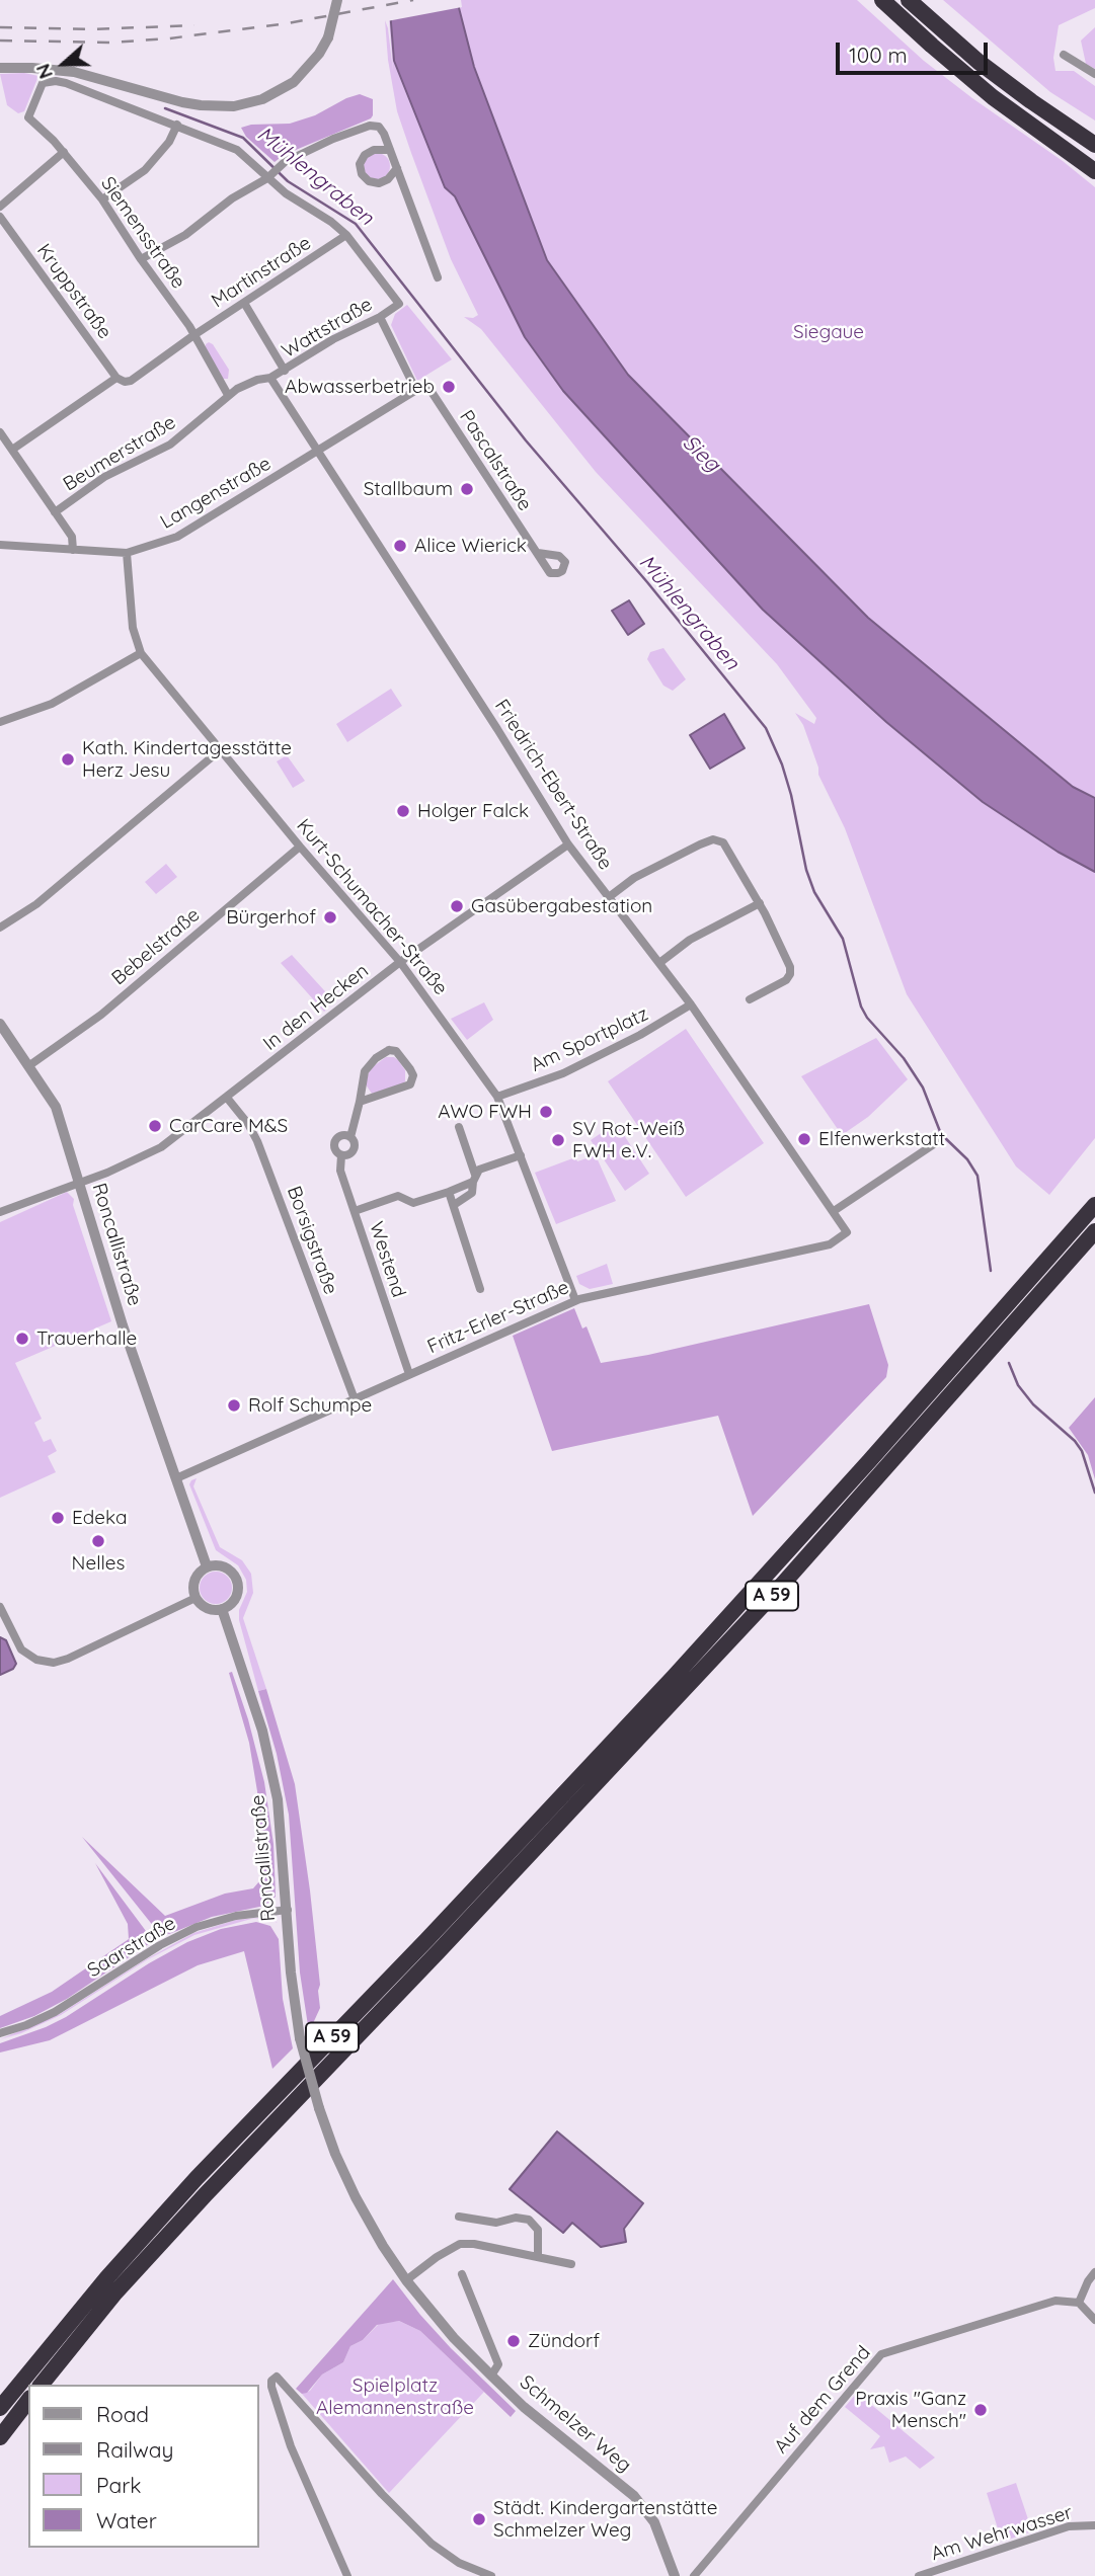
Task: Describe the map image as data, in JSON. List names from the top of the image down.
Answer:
{
  "streets": {
    "highway": ["A 59"],
    "street": [
      "Siemensstraße",
      "Martinstraße",
      "Kruppstraße",
      "Wattstraße",
      "Beumerstraße",
      "Pascalstraße",
      "Langenstraße",
      "Friedrich-Ebert-Straße",
      "Kurt-Schumacher-Straße",
      "Bebelstraße",
      "In den Hecken",
      "Am Sportplatz",
      "Borsigstraße",
      "Roncallistraße",
      "Westend",
      "Fritz-Erler-Straße",
      "Saarstraße",
      "Auf dem Grend",
      "Schmelzer Weg",
      "Am Wehrwasser"
    ]
  },
  "crossings": [
    ["Siemensstraße", "Martinstraße"],
    ["Siemensstraße", "Beumerstraße"],
    ["Martinstraße", "Kruppstraße"],
    ["Martinstraße", "Wattstraße"],
    ["Wattstraße", "Beumerstraße"],
    ["Wattstraße", "Pascalstraße"],
    ["Wattstraße", "Friedrich-Ebert-Straße"],
    ["Beumerstraße", "Friedrich-Ebert-Straße"],
    ["Pascalstraße", "Langenstraße"],
    ["Langenstraße", "Friedrich-Ebert-Straße"],
    ["Langenstraße", "Kurt-Schumacher-Straße"],
    ["Friedrich-Ebert-Straße", "In den Hecken"],
    ["Friedrich-Ebert-Straße", "Am Sportplatz"],
    ["Friedrich-Ebert-Straße", "Fritz-Erler-Straße"],
    ["Kurt-Schumacher-Straße", "Bebelstraße"],
    ["Kurt-Schumacher-Straße", "In den Hecken"],
    ["Kurt-Schumacher-Straße", "Am Sportplatz"],
    ["Kurt-Schumacher-Straße", "Fritz-Erler-Straße"],
    ["Bebelstraße", "Roncallistraße"],
    ["In den Hecken", "Borsigstraße"],
    ["In den Hecken", "Roncallistraße"],
    ["Borsigstraße", "Fritz-Erler-Straße"],
    ["Roncallistraße", "Fritz-Erler-Straße"],
    ["Roncallistraße", "Saarstraße"],
    ["Roncallistraße", "Schmelzer Weg"],
    ["Westend", "Fritz-Erler-Straße"]
  ],
  "water": ["Mühlengraben", "Sieg"],
  "parks": ["Siegaue", "Spielplatz Alemannenstraße"],
  "places": [
    "Abwasserbetrieb",
    "Stallbaum",
    "Alice Wierick",
    "Kath. Kindertagesstätte Herz Jesu",
    "Holger Falck",
    "Gasübergabestation",
    "Bürgerhof",
    "AWO FWH",
    "CarCare M&S",
    "Elfenwerkstatt",
    "SV Rot-Weiß FWH e.V.",
    "Trauerhalle",
    "Rolf Schumpe",
    "Edeka",
    "Nelles",
    "Zündorf",
    "Praxis \"Ganz Mensch\"",
    "Städt. Kindergartenstätte Schmelzer Weg"
  ],
  "legend": [
    "Road",
    "Railway",
    "Park",
    "Water"
  ],
  "scale_bar": "100 m",
  "north": "left"
}
